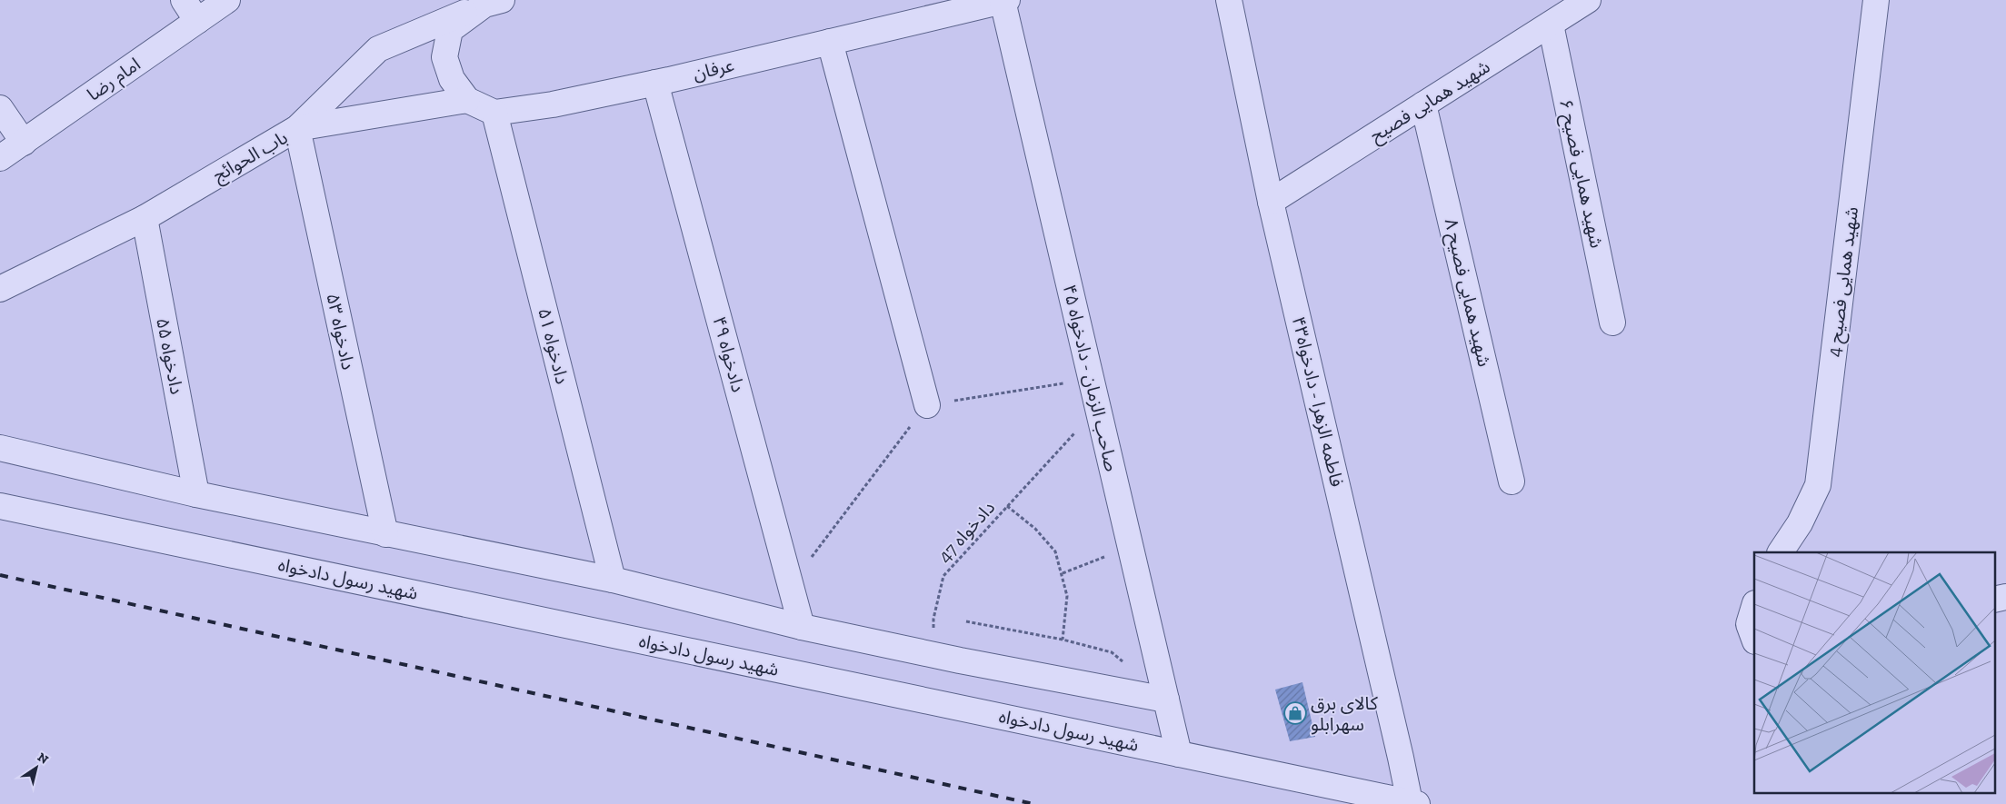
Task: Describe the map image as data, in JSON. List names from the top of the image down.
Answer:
{
  "streets": {
    "street": [
      "عرفان",
      "امام رضا",
      "شهید همایی فصیح",
      "باب الحوائج",
      "شهید همایی فصیح ۶",
      "شهید همایی فصیح 4",
      "شهید همایی فصیح ۸",
      "دادخواه ۵۳",
      "دادخواه ۵۱",
      "دادخواه ۴۹",
      "دادخواه ۵۵",
      "صاحب الزمان - دادخواه ۴۵",
      "فاطمه الزهرا - دادخواه۴۳",
      "شهید رسول دادخواه"
    ],
    "path": ["دادخواه 47"]
  },
  "crossings": [
    ["عرفان", "دادخواه ۵۱"],
    ["عرفان", "دادخواه ۴۹"],
    ["عرفان", "صاحب الزمان - دادخواه ۴۵"],
    ["شهید همایی فصیح", "شهید همایی فصیح ۶"],
    ["شهید همایی فصیح", "شهید همایی فصیح ۸"],
    ["شهید همایی فصیح", "فاطمه الزهرا - دادخواه۴۳"],
    ["باب الحوائج", "دادخواه ۵۳"],
    ["باب الحوائج", "دادخواه ۵۵"],
    ["صاحب الزمان - دادخواه ۴۵", "دادخواه 47"],
    ["صاحب الزمان - دادخواه ۴۵", "شهید رسول دادخواه"],
    ["فاطمه الزهرا - دادخواه۴۳", "شهید رسول دادخواه"]
  ],
  "places": {
    "shop": ["کالای برق سهرابلو"]
  },
  "north": "top right"
}
